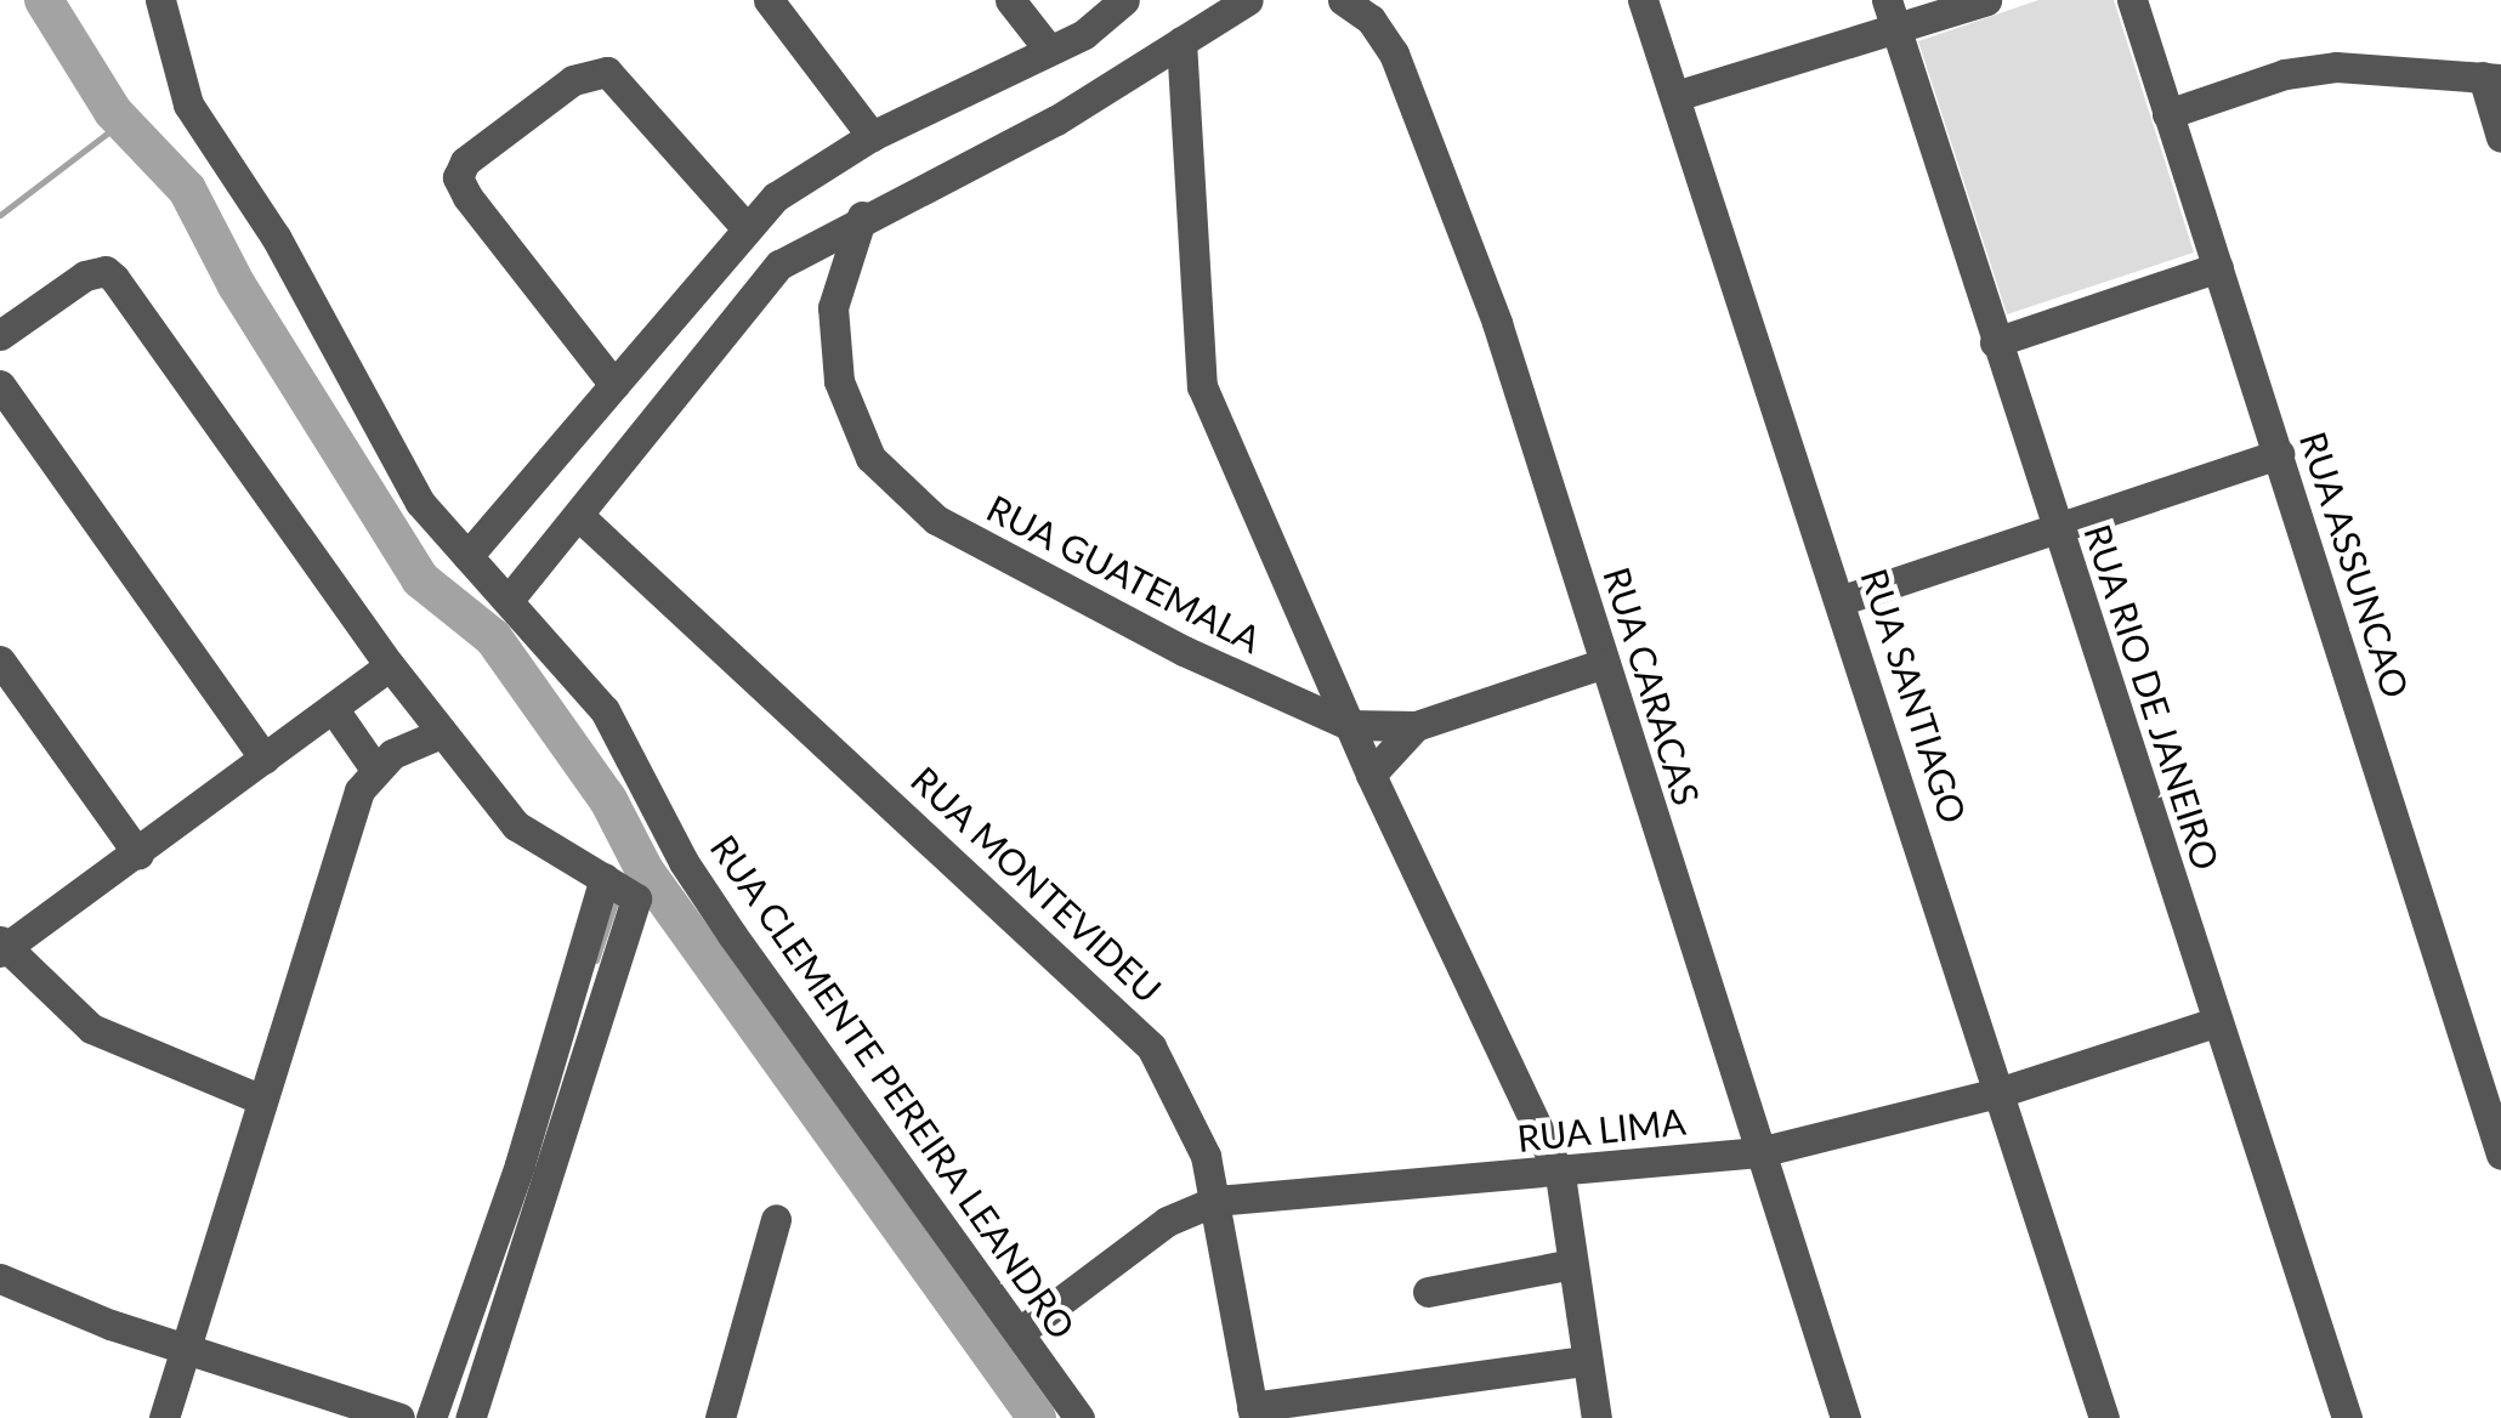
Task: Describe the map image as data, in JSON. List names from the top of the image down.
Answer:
{
  "streets": {
    "street": [
      "RUA ASSUNCAO",
      "RUA GUATEMALA",
      "RUA CARACAS",
      "RUA SANTIAGO",
      "RUA RIO DE JANEIRO",
      "RUA MONTEVIDEU",
      "RUA CLEMENTE PEREIRA LEANDRO",
      "RUA LIMA"
    ]
  },
  "crossings": [
    ["RUA GUATEMALA", "RUA CARACAS"],
    ["RUA CARACAS", "RUA LIMA"],
    ["RUA SANTIAGO", "RUA LIMA"],
    ["RUA RIO DE JANEIRO", "RUA LIMA"],
    ["RUA MONTEVIDEU", "RUA LIMA"],
    ["RUA CLEMENTE PEREIRA LEANDRO", "RUA LIMA"]
  ]
}
